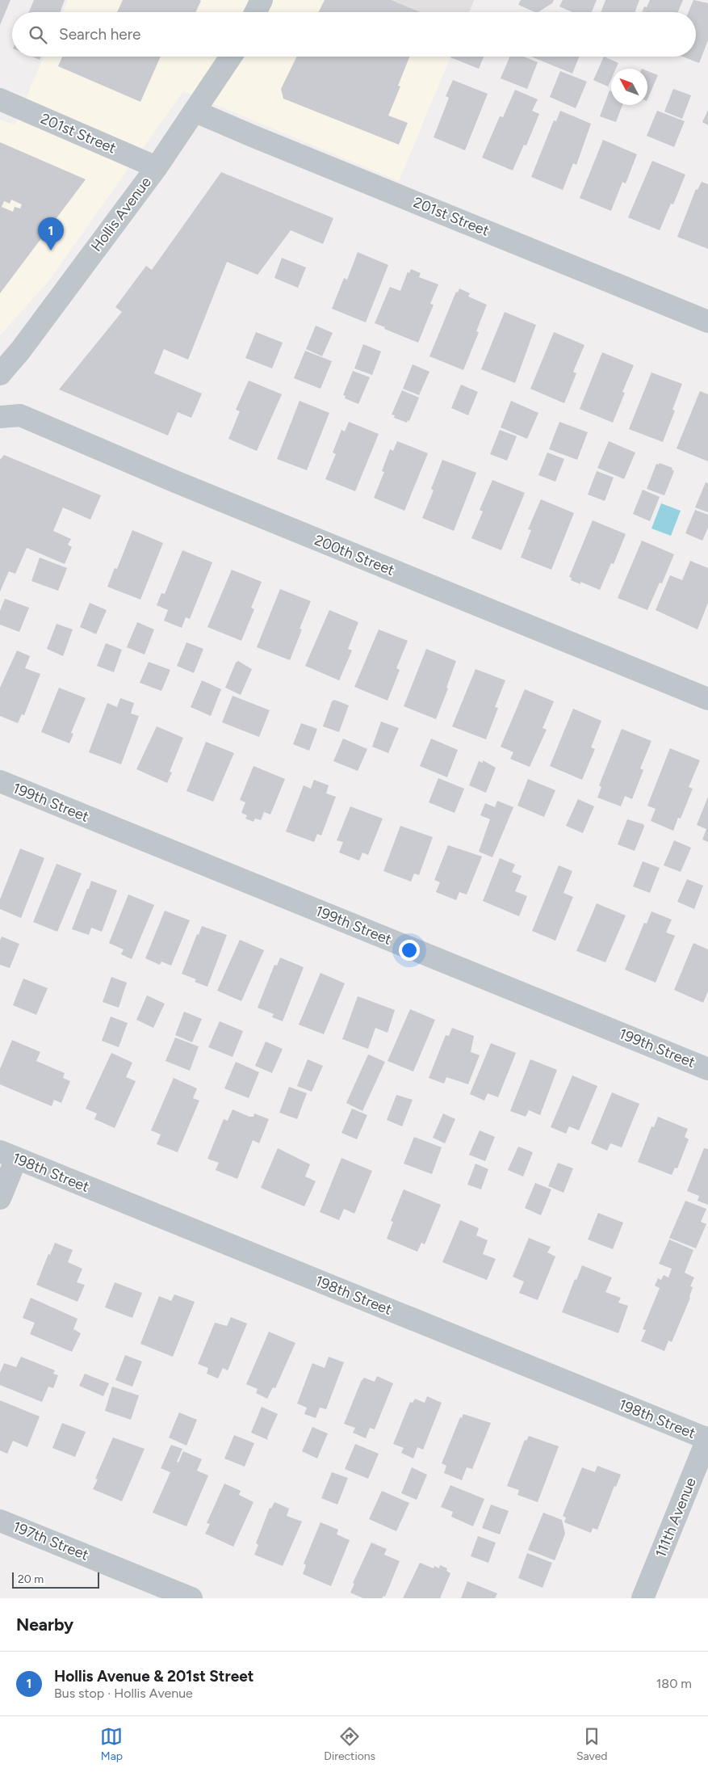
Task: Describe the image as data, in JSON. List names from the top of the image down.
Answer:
{
  "streets": {
    "street": [
      "201st Street",
      "Hollis Avenue",
      "200th Street",
      "199th Street",
      "198th Street",
      "111th Avenue",
      "197th Street"
    ]
  },
  "crossings": [
    ["201st Street", "Hollis Avenue"],
    ["198th Street", "111th Avenue"]
  ],
  "scale_bar": "20 m",
  "north": "top left",
  "page": {
    "search": "Search here",
    "pins": "1",
    "scale": "20 m",
    "heading": "Nearby",
    "list": [
      {
        "mark": "1",
        "name": "Hollis Avenue & 201st Street",
        "note": "Bus stop · Hollis Avenue",
        "value": "180 m"
      }
    ],
    "nav": ["Map", "Directions", "Saved"]
  }
}
